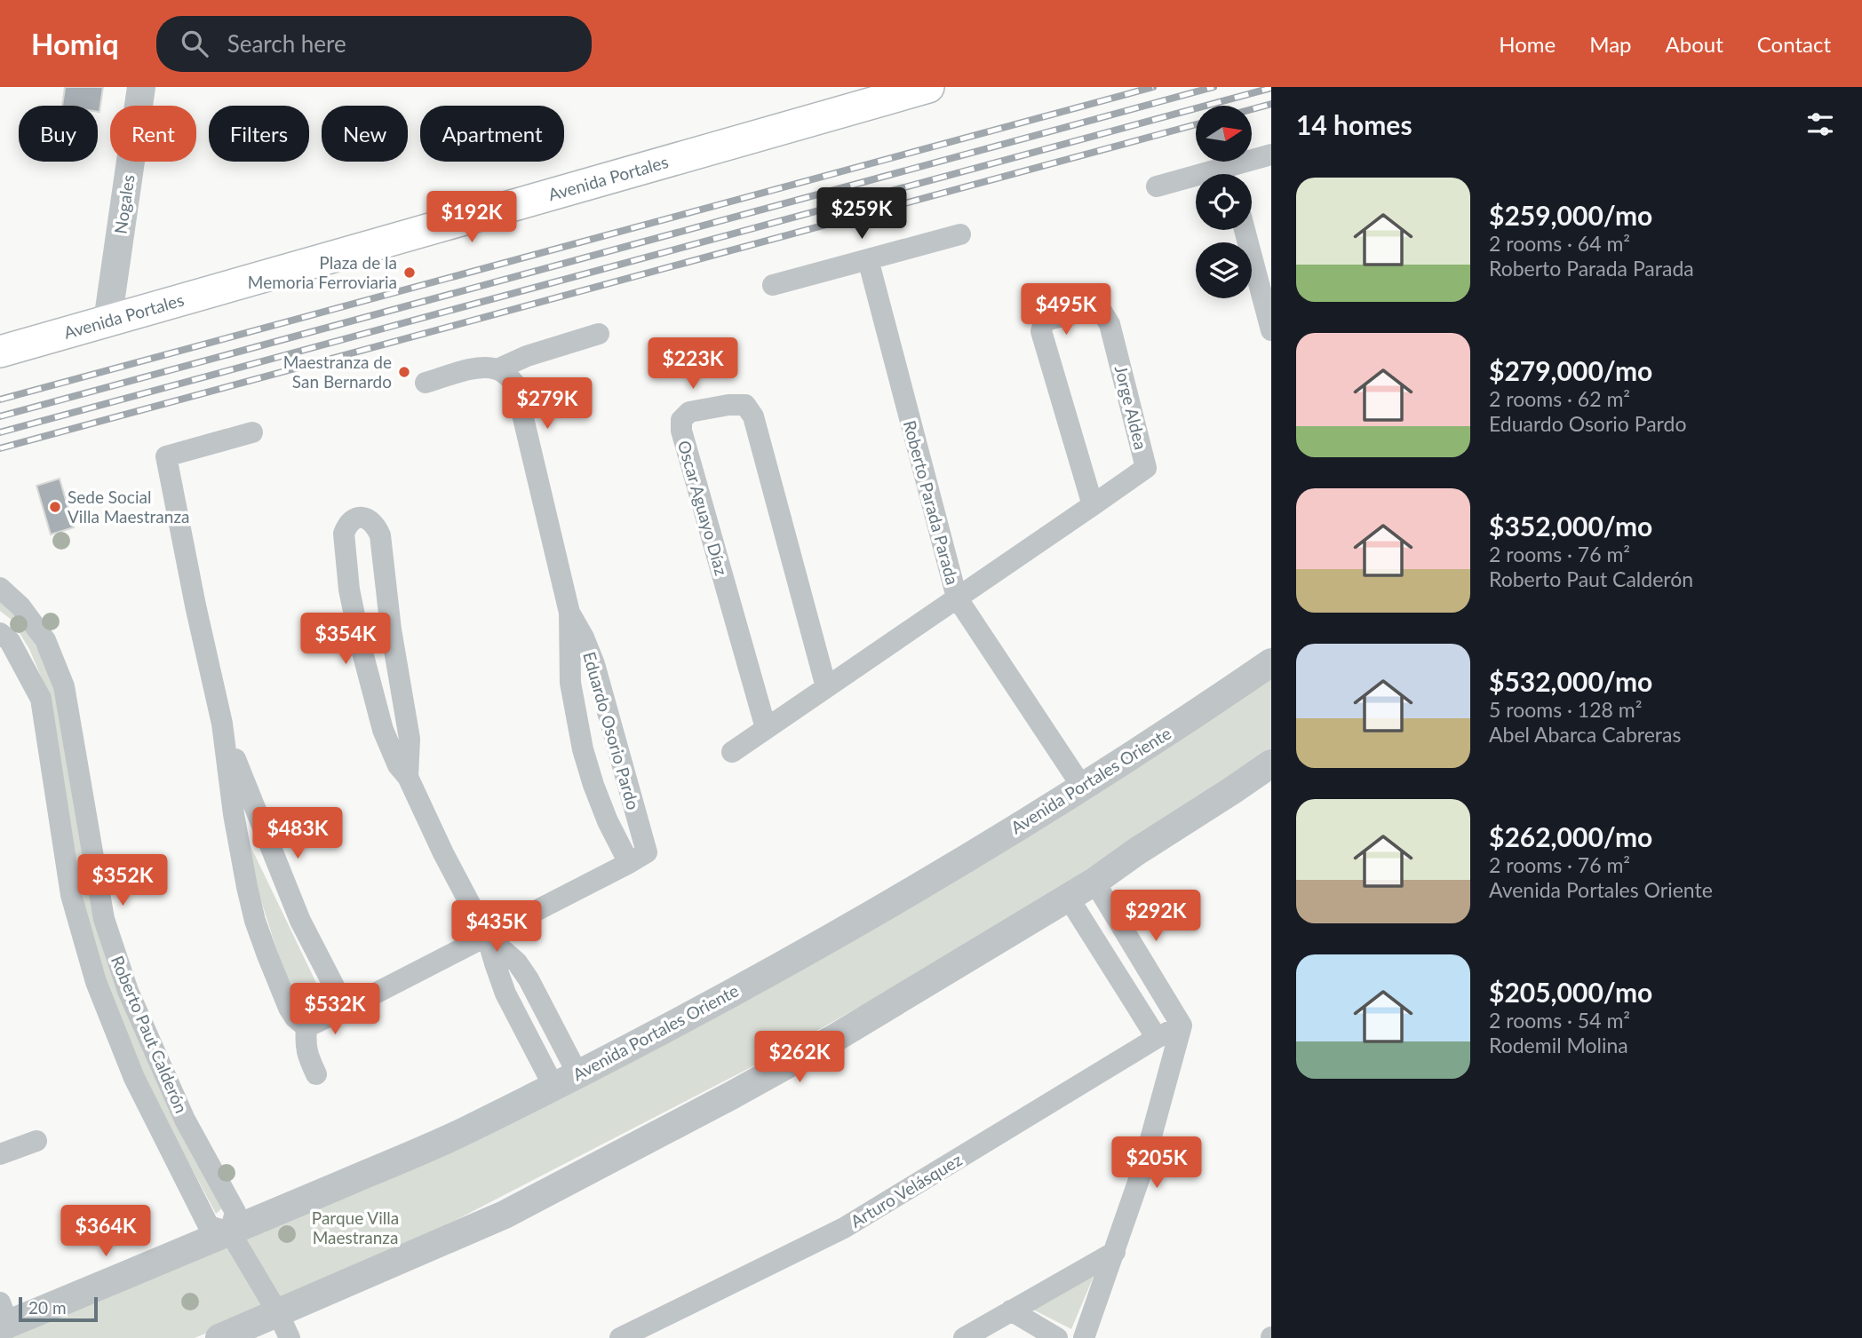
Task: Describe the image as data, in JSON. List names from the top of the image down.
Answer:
{
  "streets": {
    "main road": ["Avenida Portales"],
    "street": [
      "Nogales",
      "Jorge Aldea",
      "Roberto Parada Parada",
      "Oscar Aguayo Díaz",
      "Eduardo Osorio Pardo",
      "Avenida Portales Oriente",
      "Roberto Paut Calderón",
      "Arturo Velásquez"
    ]
  },
  "crossings": [
    ["Avenida Portales", "Nogales"],
    ["Jorge Aldea", "Roberto Parada Parada"],
    ["Jorge Aldea", "Oscar Aguayo Díaz"],
    ["Roberto Parada Parada", "Avenida Portales Oriente"],
    ["Avenida Portales Oriente", "Roberto Paut Calderón"]
  ],
  "parks": ["Parque Villa Maestranza"],
  "places": ["Plaza de la Memoria Ferroviaria", "Maestranza de San Bernardo", "Sede Social Villa Maestranza"],
  "scale_bar": "20 m",
  "north": "right",
  "page": {
    "header": "Homiq",
    "search": "Search here",
    "nav": [
      "Home",
      "Map",
      "About",
      "Contact"
    ],
    "heading": "14 homes",
    "chip": [
      "Buy",
      "Rent",
      "Filters",
      "New",
      "Apartment"
    ],
    "list": [
      {
        "name": "$259,000/mo",
        "note": "2 rooms · 64 m² · Roberto Parada Parada"
      },
      {
        "name": "$279,000/mo",
        "note": "2 rooms · 62 m² · Eduardo Osorio Pardo"
      },
      {
        "name": "$352,000/mo",
        "note": "2 rooms · 76 m² · Roberto Paut Calderón"
      },
      {
        "name": "$532,000/mo",
        "note": "5 rooms · 128 m² · Abel Abarca Cabreras"
      },
      {
        "name": "$262,000/mo",
        "note": "2 rooms · 76 m² · Avenida Portales Oriente"
      },
      {
        "name": "$205,000/mo",
        "note": "2 rooms · 54 m² · Rodemil Molina"
      }
    ],
    "price": [
      "$259K",
      "$192K",
      "$495K",
      "$223K",
      "$279K",
      "$354K",
      "$483K",
      "$352K",
      "$292K",
      "$435K",
      "$532K",
      "$262K",
      "$205K",
      "$364K"
    ],
    "scale": "20 m"
  }
}
